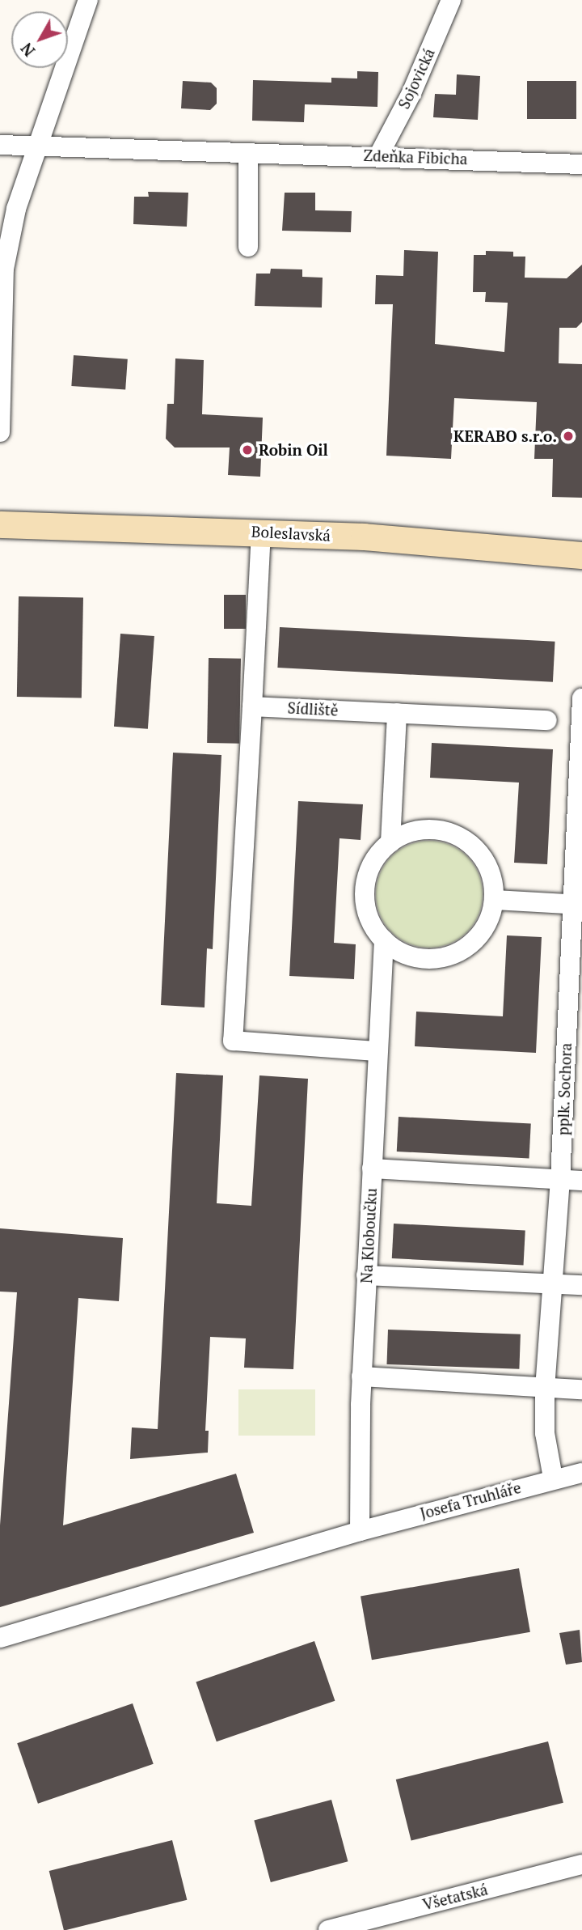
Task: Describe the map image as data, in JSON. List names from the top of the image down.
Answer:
{
  "streets": {
    "main road": ["Boleslavská"],
    "street": [
      "Sojovická",
      "Zdeňka Fibicha",
      "Sídliště",
      "pplk. Sochora",
      "Na Kloboučku",
      "Josefa Truhláře",
      "Všetatská"
    ]
  },
  "crossings": [
    ["Sojovická", "Zdeňka Fibicha"],
    ["pplk. Sochora", "Josefa Truhláře"],
    ["Na Kloboučku", "Josefa Truhláře"]
  ],
  "places": ["KERABO s.r.o.", "Robin Oil"],
  "north": "bottom left"
}
